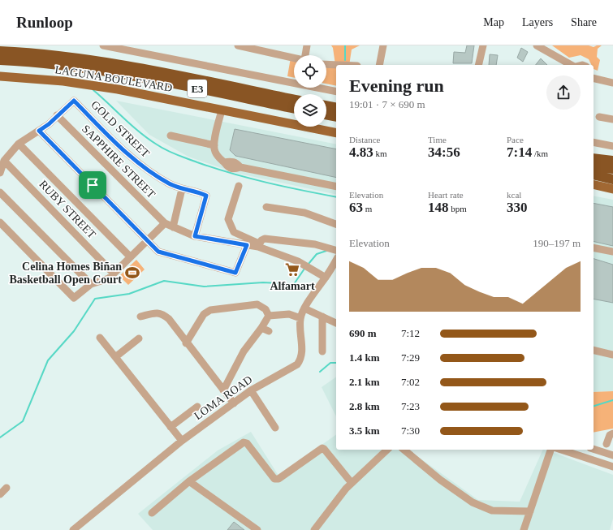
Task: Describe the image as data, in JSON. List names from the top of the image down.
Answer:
{
  "streets": {
    "highway": ["E3"],
    "main road": ["LAGUNA BOULEVARD"],
    "street": [
      "GOLD STREET",
      "SAPPHIRE STREET",
      "RUBY STREET",
      "LOMA ROAD"
    ]
  },
  "crossings": [
    ["GOLD STREET", "SAPPHIRE STREET"]
  ],
  "places": {
    "supermarket": ["Alfamart"],
    "sports": ["Celina Homes Biñan Basketball Open Court"]
  },
  "page": {
    "header": "Runloop",
    "nav": ["Map", "Layers", "Share"],
    "heading": ["Evening run", "19:01 · 7 × 690 m"],
    "stats": [
      ["Distance", "4.83 km"],
      ["Time", "34:56"],
      ["Pace", "7:14 /km"],
      ["Elevation", "63 m"],
      ["Heart rate", "148 bpm"],
      ["kcal", "330"]
    ],
    "chart": ["Elevation", "190–197 m"],
    "list": [
      {
        "name": "690 m",
        "note": "7:12"
      },
      {
        "name": "1.4 km",
        "note": "7:29"
      },
      {
        "name": "2.1 km",
        "note": "7:02"
      },
      {
        "name": "2.8 km",
        "note": "7:23"
      },
      {
        "name": "3.5 km",
        "note": "7:30"
      }
    ]
  }
}
